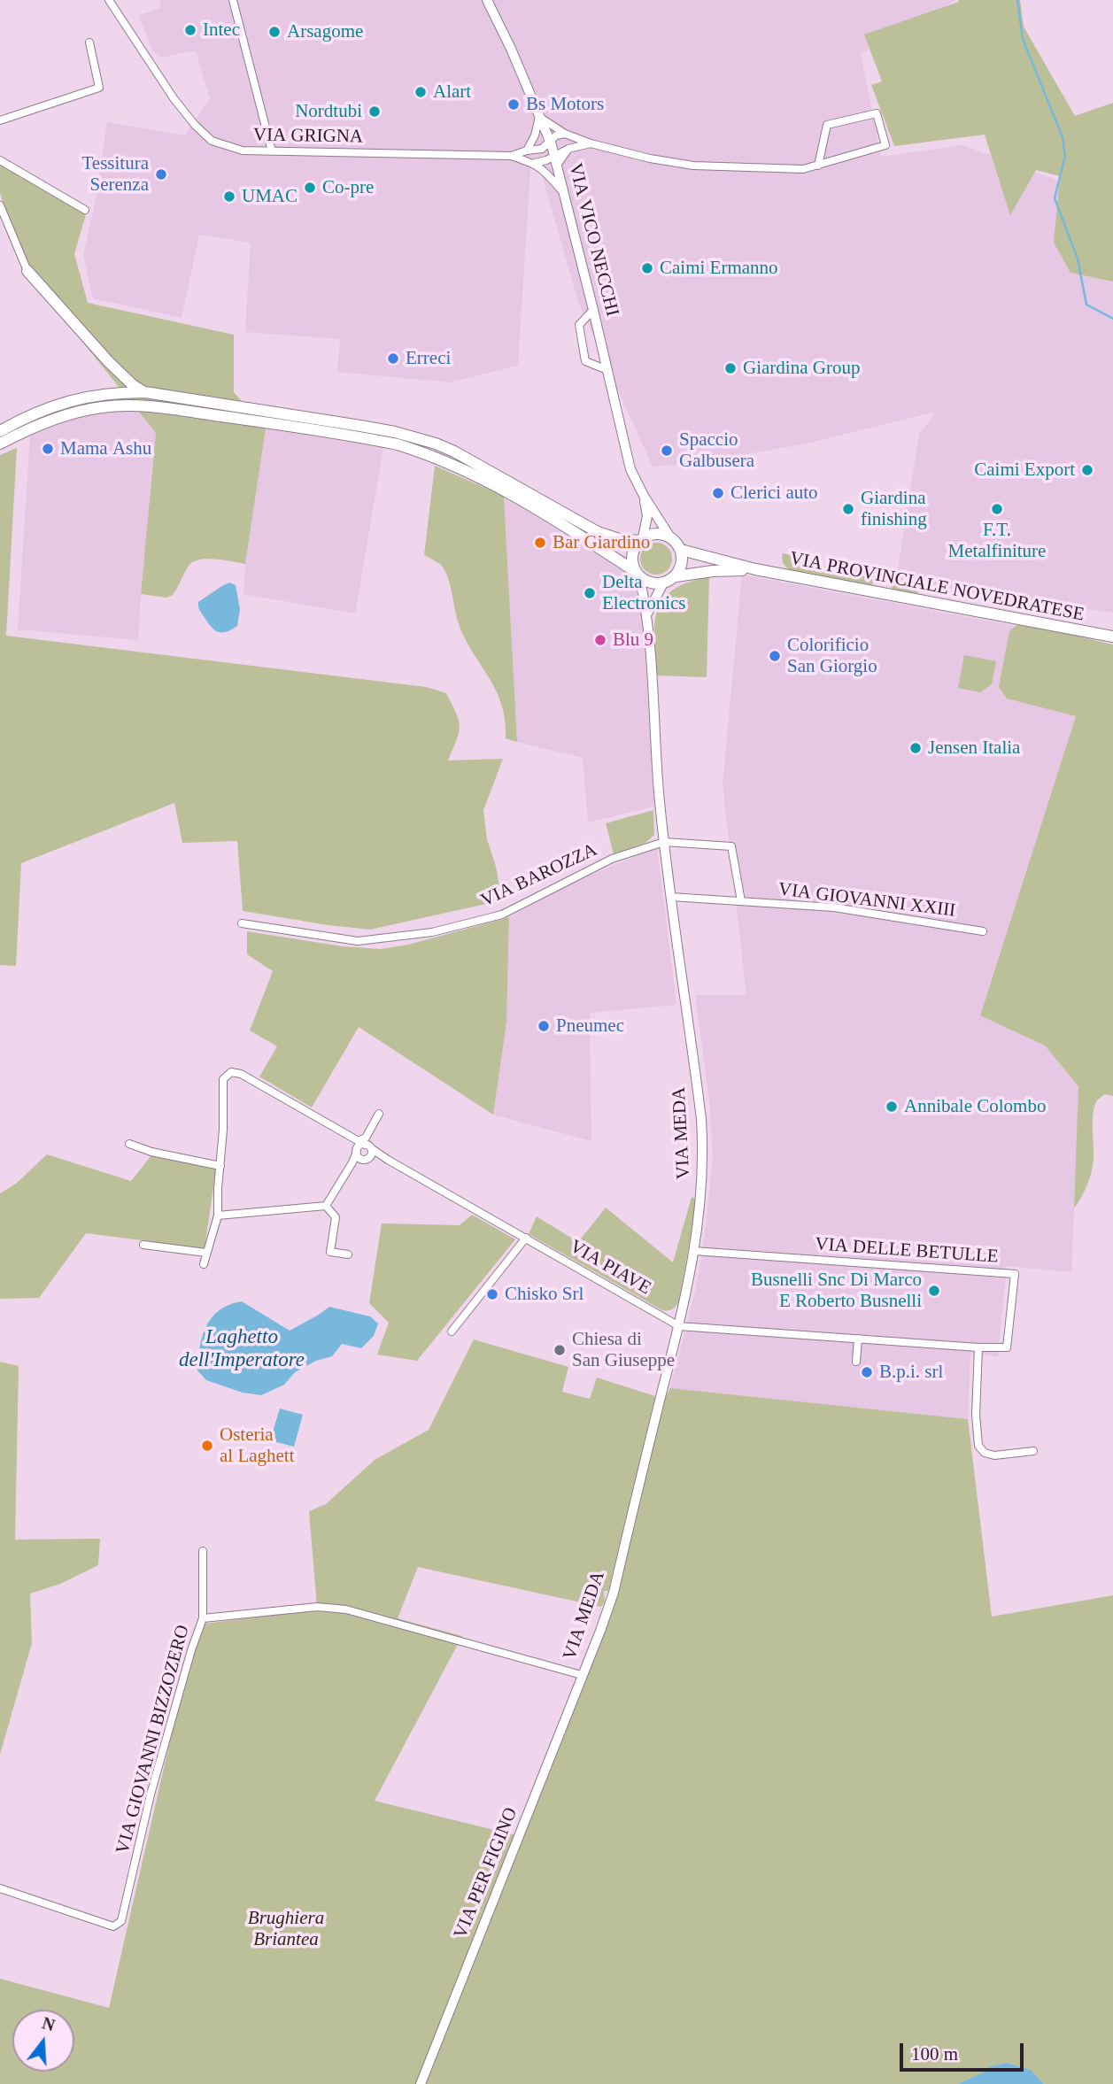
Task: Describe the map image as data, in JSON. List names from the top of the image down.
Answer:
{
  "streets": {
    "main road": ["VIA PROVINCIALE NOVEDRATESE"],
    "street": [
      "VIA GRIGNA",
      "VIA VICO NECCHI",
      "VIA BAROZZA",
      "VIA GIOVANNI XXIII",
      "VIA MEDA",
      "VIA DELLE BETULLE",
      "VIA PIAVE",
      "VIA GIOVANNI BIZZOZERO",
      "VIA PER FIGINO"
    ]
  },
  "crossings": [
    ["VIA GRIGNA", "VIA VICO NECCHI"],
    ["VIA VICO NECCHI", "VIA PROVINCIALE NOVEDRATESE"],
    ["VIA VICO NECCHI", "VIA MEDA"],
    ["VIA PROVINCIALE NOVEDRATESE", "VIA MEDA"],
    ["VIA BAROZZA", "VIA MEDA"],
    ["VIA GIOVANNI XXIII", "VIA MEDA"],
    ["VIA MEDA", "VIA DELLE BETULLE"],
    ["VIA MEDA", "VIA PIAVE"],
    ["VIA MEDA", "VIA GIOVANNI BIZZOZERO"],
    ["VIA MEDA", "VIA PER FIGINO"],
    ["VIA GIOVANNI BIZZOZERO", "VIA PER FIGINO"]
  ],
  "water": ["Laghetto dell'Imperatore"],
  "parks": ["Brughiera Briantea"],
  "places": [
    "Intec",
    "Arsagome",
    "Alart",
    "Bs Motors",
    "Nordtubi",
    "Tessitura Serenza",
    "Co-pre",
    "UMAC",
    "Caimi Ermanno",
    "Erreci",
    "Giardina Group",
    "Mama Ashu",
    "Spaccio Galbusera",
    "Caimi Export",
    "Clerici auto",
    "Giardina finishing",
    "F.T. Metalfiniture",
    "Bar Giardino",
    "Delta Electronics",
    "Blu 9",
    "Colorificio San Giorgio",
    "Jensen Italia",
    "Pneumec",
    "Annibale Colombo",
    "Busnelli Snc Di Marco E Roberto Busnelli",
    "Chisko Srl",
    "Chiesa di San Giuseppe",
    "B.p.i. srl",
    "Osteria al Laghett"
  ],
  "scale_bar": "100 m",
  "north": "top"
}
